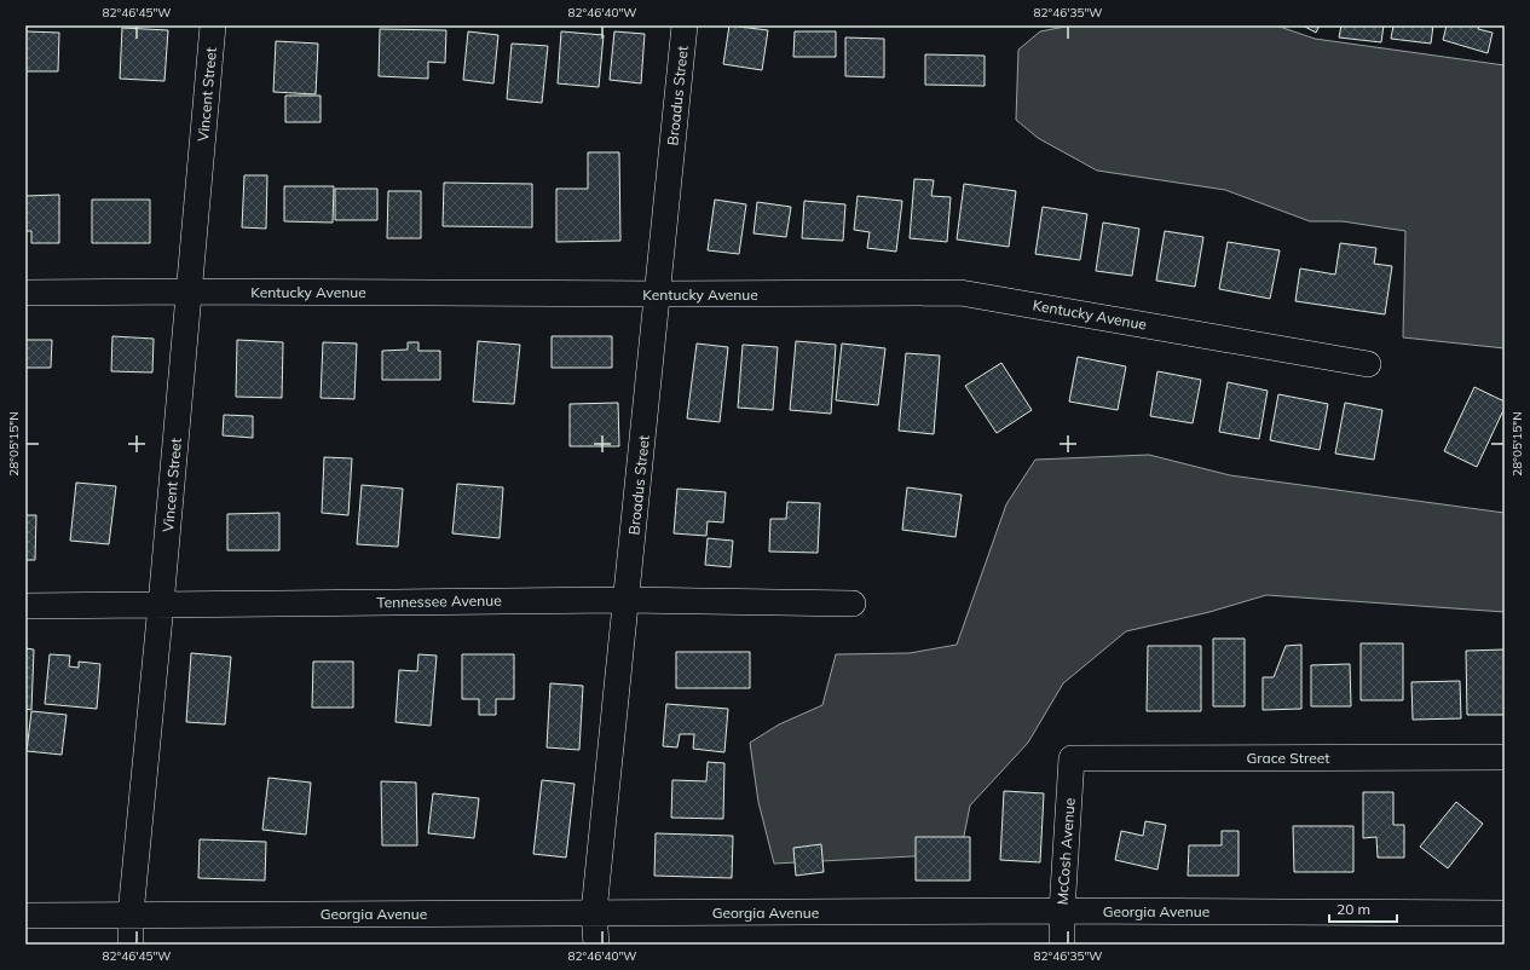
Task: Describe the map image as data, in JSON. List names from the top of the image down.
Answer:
{
  "streets": {
    "street": [
      "Vincent Street",
      "Broadus Street",
      "Kentucky Avenue",
      "Tennessee Avenue",
      "Grace Street",
      "McCosh Avenue",
      "Georgia Avenue"
    ]
  },
  "crossings": [
    ["Vincent Street", "Kentucky Avenue"],
    ["Vincent Street", "Tennessee Avenue"],
    ["Vincent Street", "Georgia Avenue"],
    ["Broadus Street", "Kentucky Avenue"],
    ["Broadus Street", "Tennessee Avenue"],
    ["Broadus Street", "Georgia Avenue"],
    ["Grace Street", "McCosh Avenue"],
    ["McCosh Avenue", "Georgia Avenue"]
  ],
  "scale_bar": "20 m",
  "coordinates": [
    "82°46'45\"W",
    "82°46'40\"W",
    "82°46'35\"W",
    "28°05'15\"N"
  ]
}
